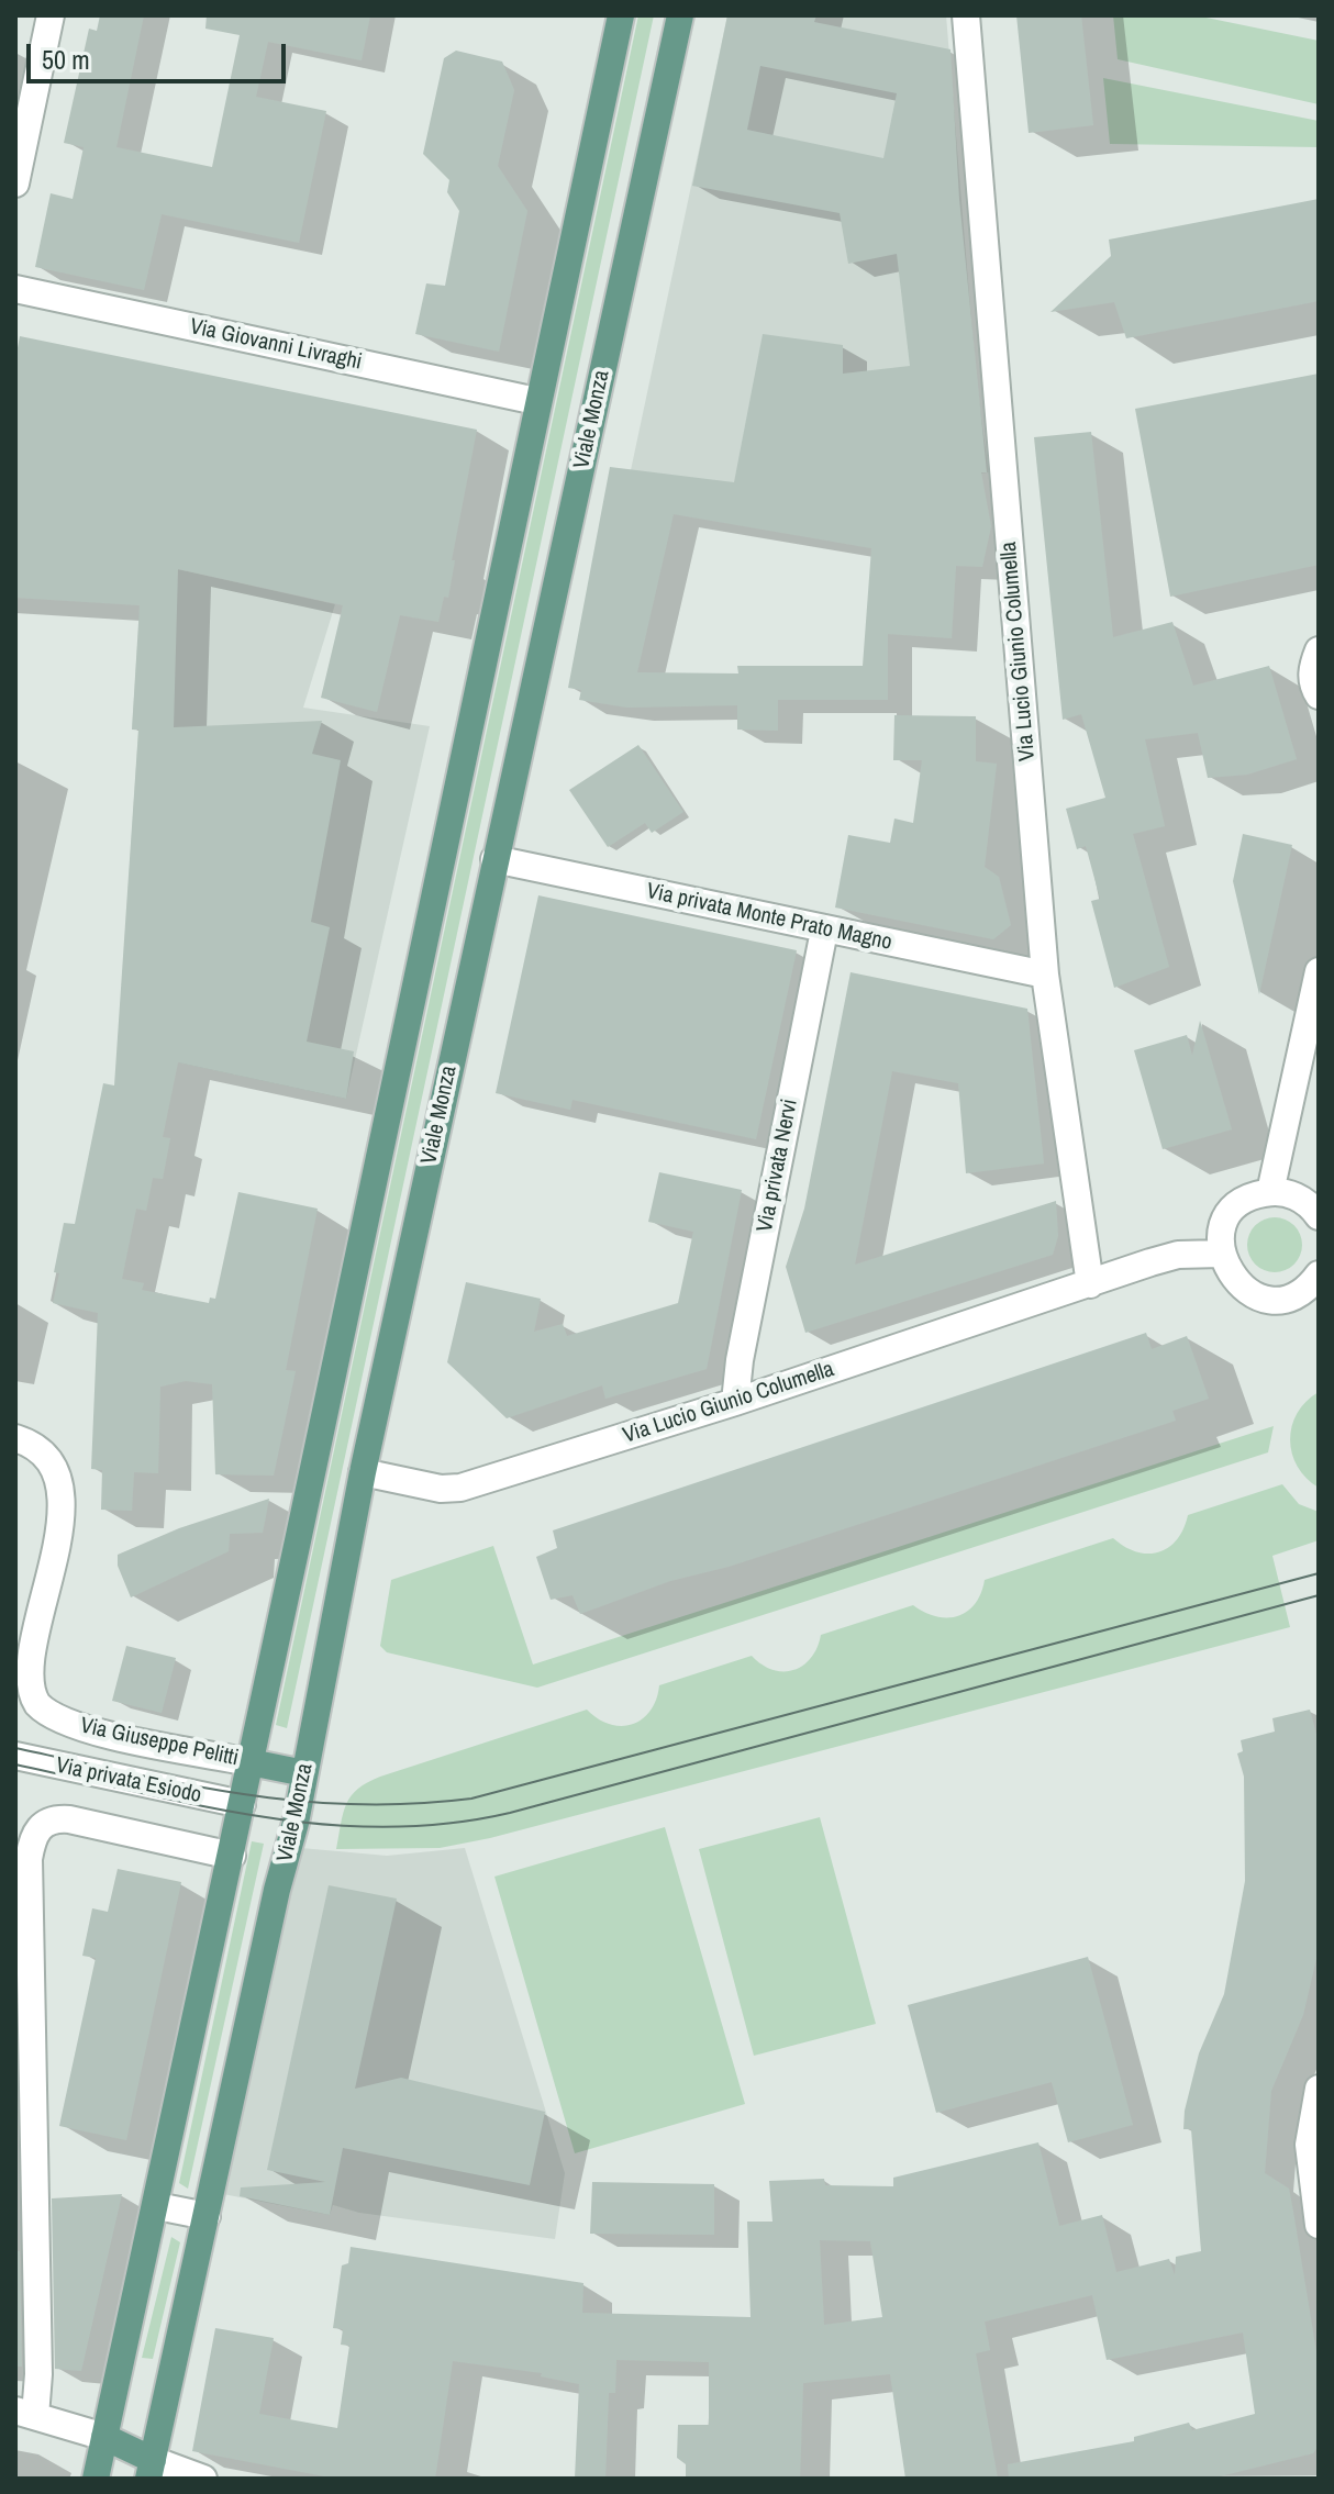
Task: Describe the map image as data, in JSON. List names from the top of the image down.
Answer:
{
  "streets": {
    "main road": ["Viale Monza", "Via Giuseppe Pelitti"],
    "street": [
      "Via Giovanni Livraghi",
      "Via Lucio Giunio Columella",
      "Via privata Monte Prato Magno",
      "Via privata Nervi",
      "Via privata Esiodo"
    ]
  },
  "crossings": [
    ["Viale Monza", "Via Lucio Giunio Columella"],
    ["Viale Monza", "Via privata Monte Prato Magno"],
    ["Viale Monza", "Via Giuseppe Pelitti"],
    ["Via Lucio Giunio Columella", "Via privata Monte Prato Magno"],
    ["Via Lucio Giunio Columella", "Via privata Nervi"],
    ["Via privata Monte Prato Magno", "Via privata Nervi"]
  ],
  "scale_bar": "50 m"
}
